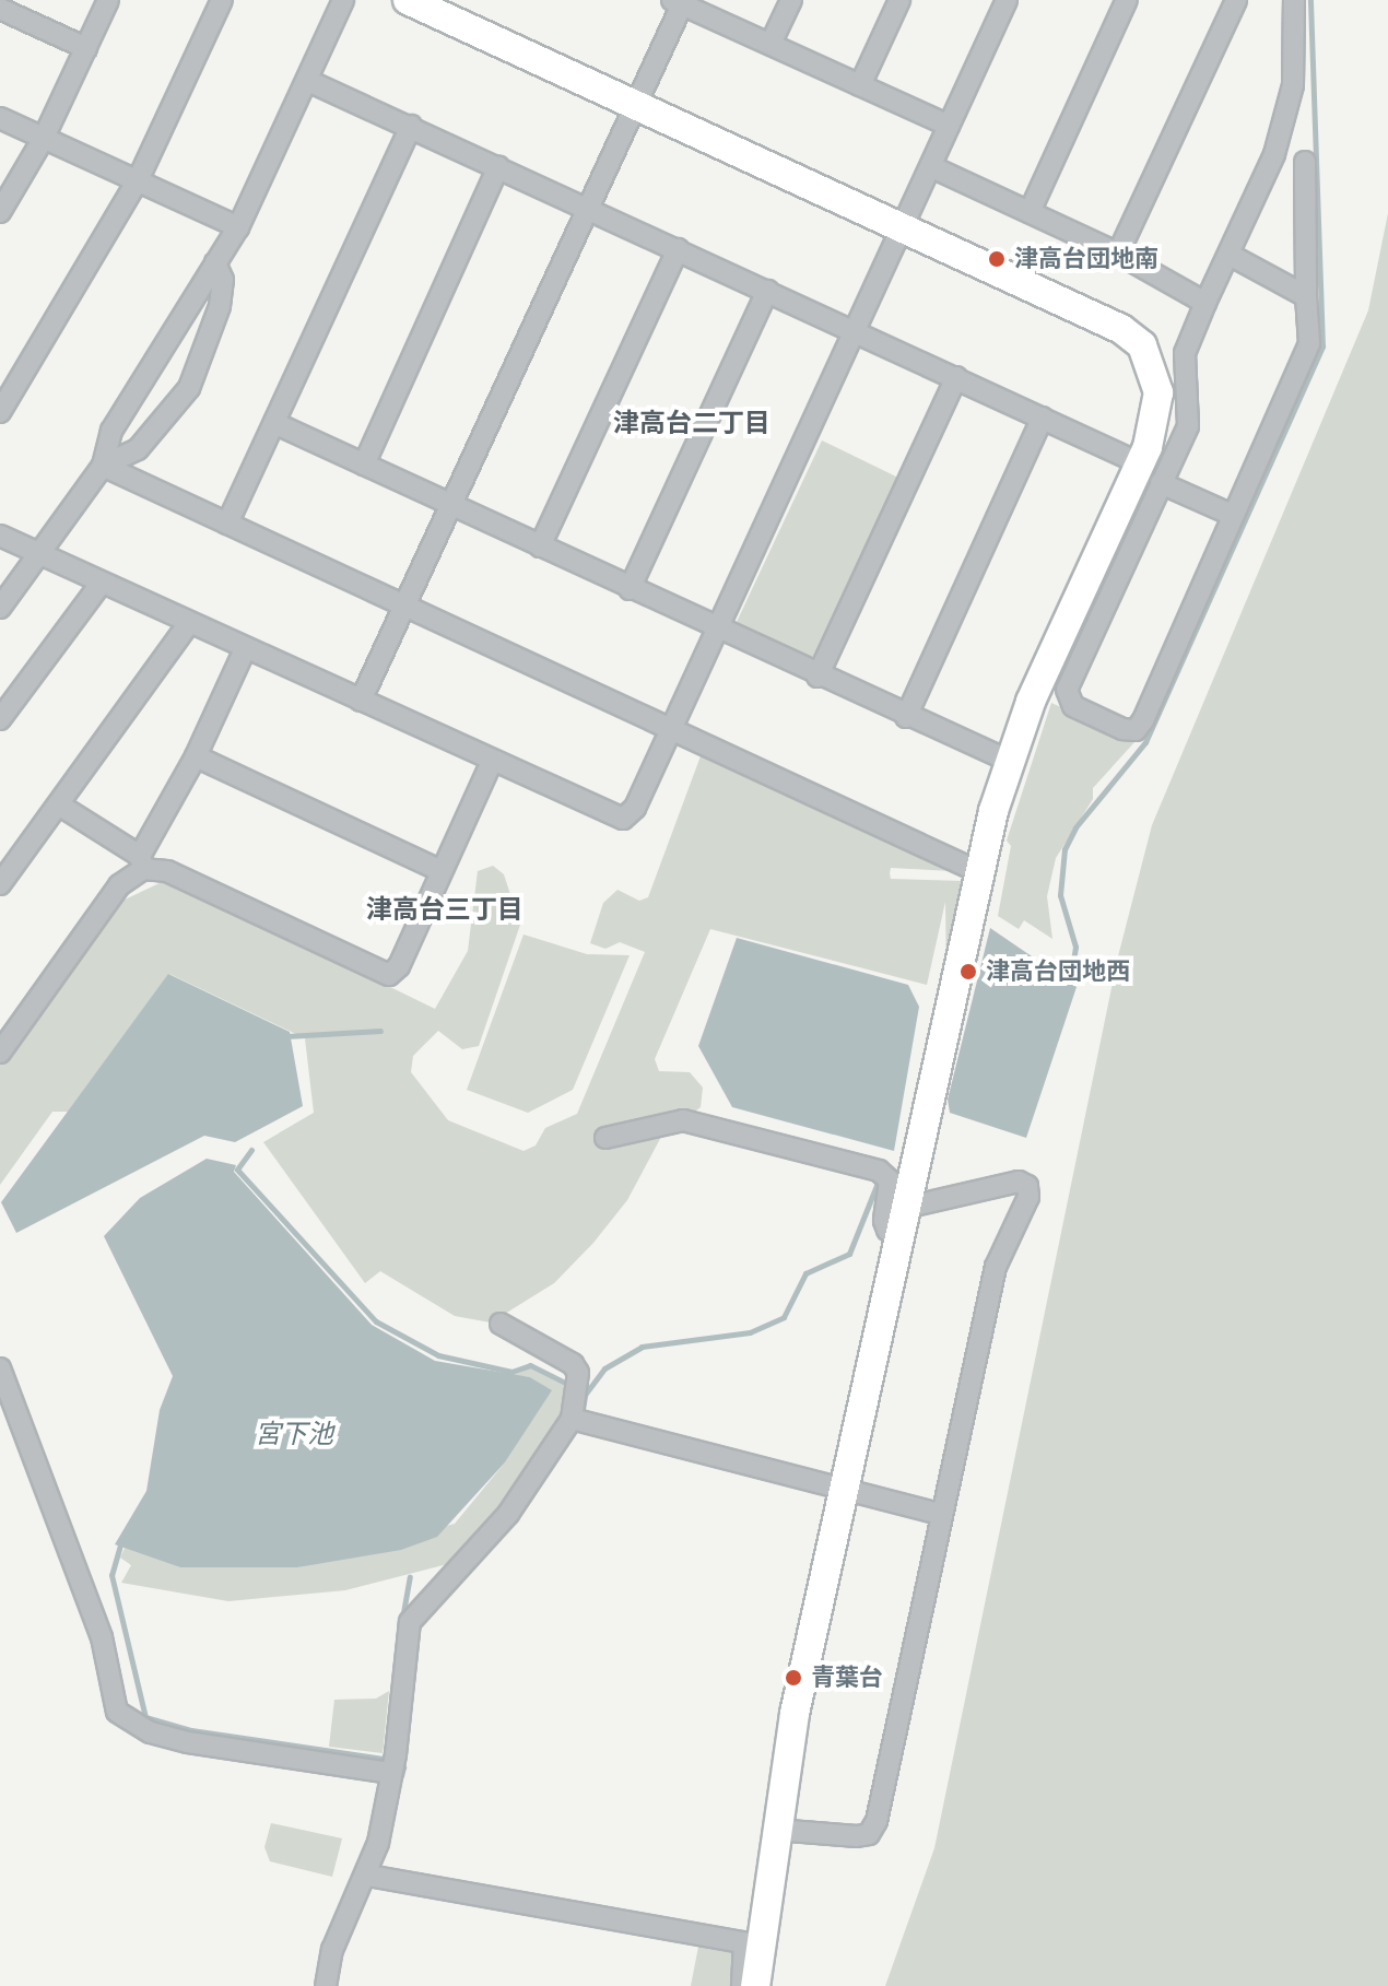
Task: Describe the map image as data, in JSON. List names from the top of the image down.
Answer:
{
  "districts": ["津高台二丁目", "津高台三丁目"],
  "water": ["宮下池"],
  "places": ["津高台団地南", "津高台団地西", "青葉台"]
}
